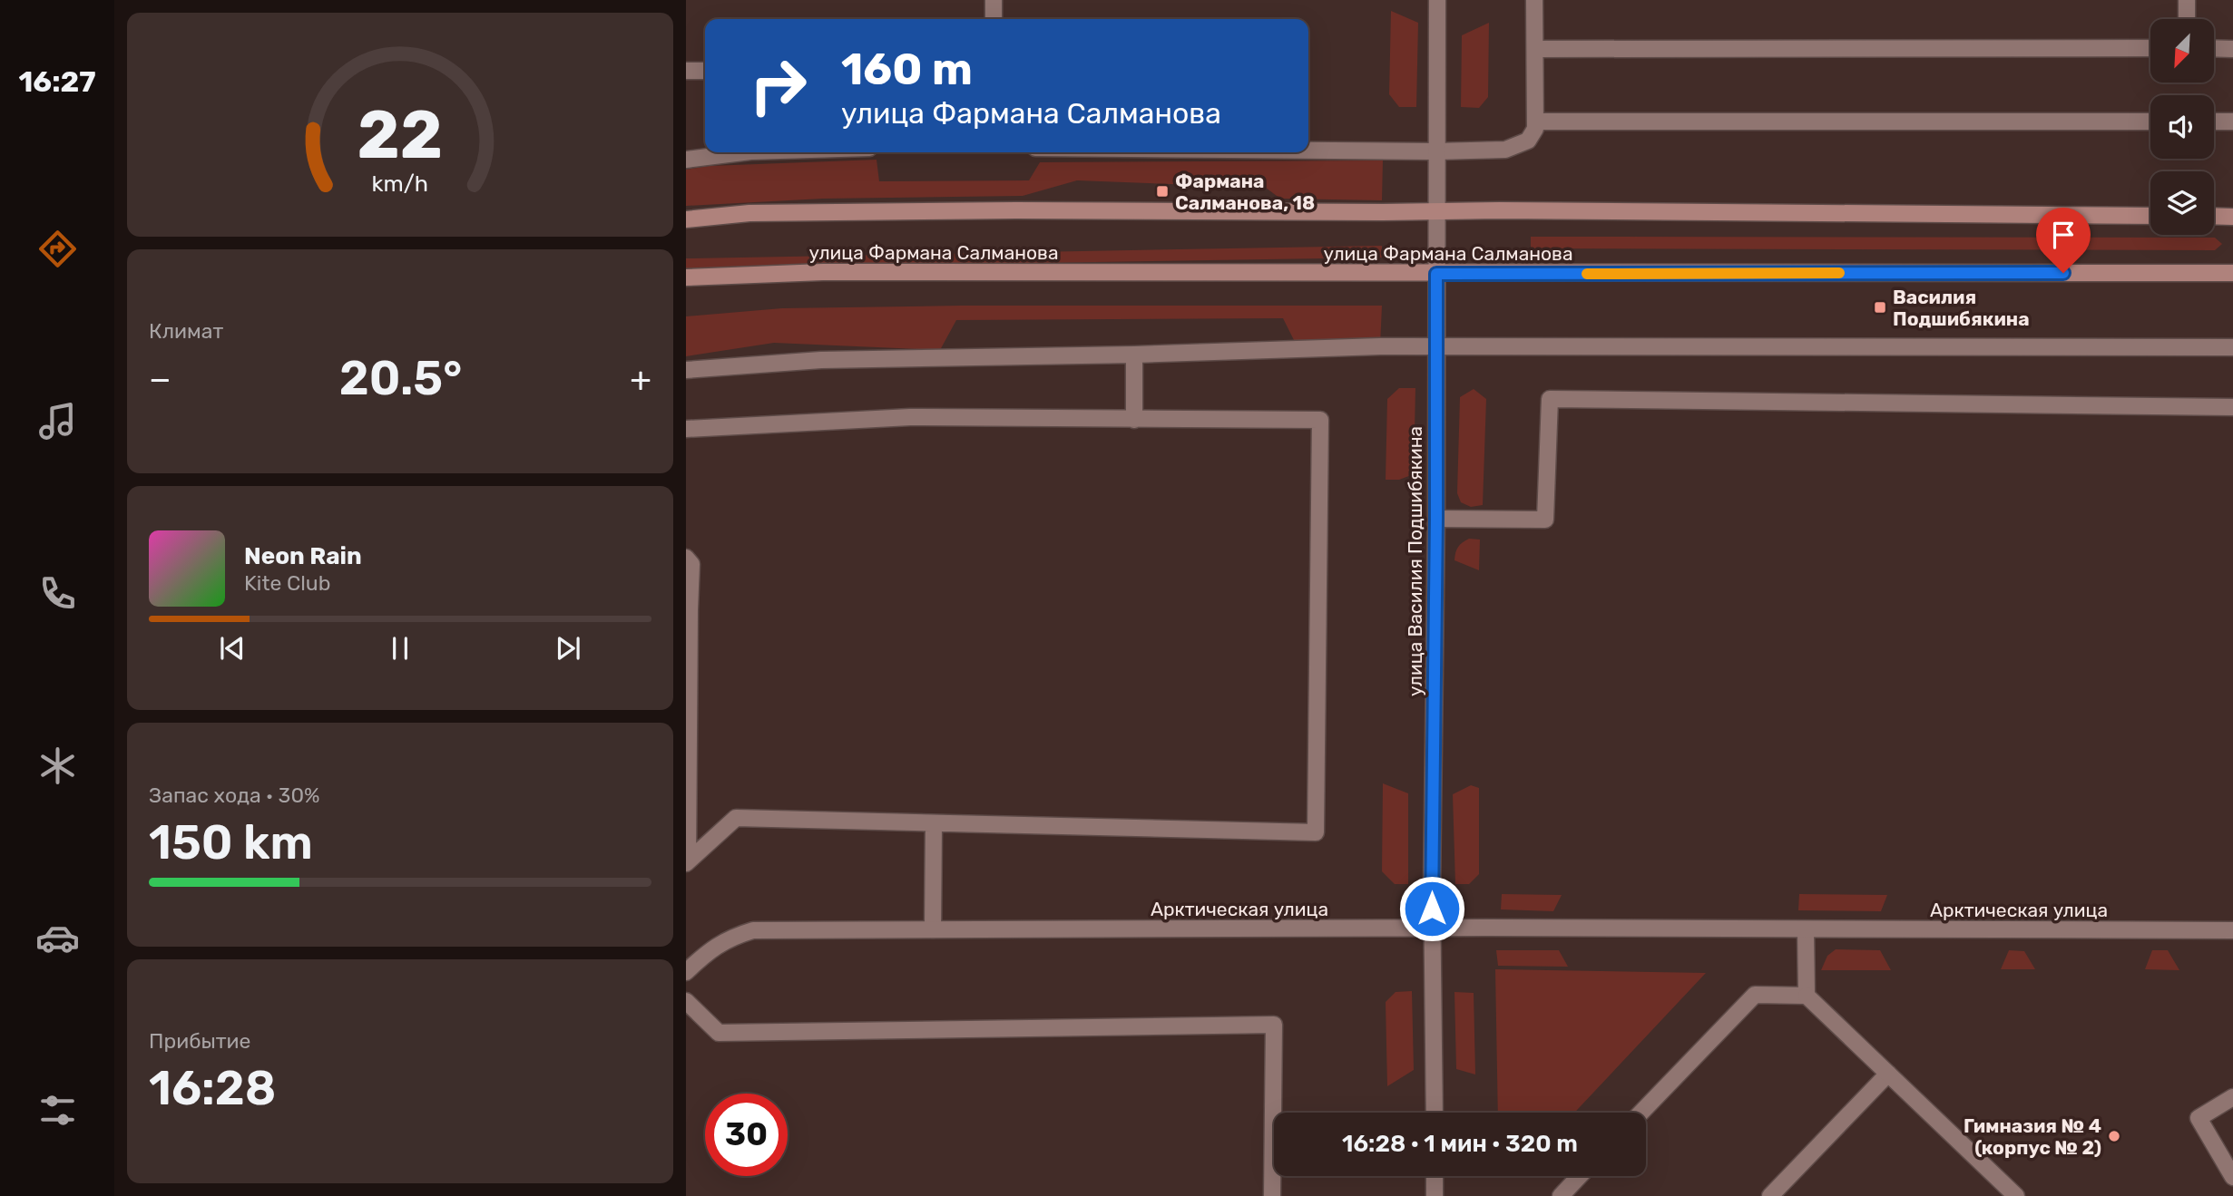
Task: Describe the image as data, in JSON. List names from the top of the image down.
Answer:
{
  "streets": {
    "street": ["улица Фармана Салманова", "улица Василия Подшибякина", "Арктическая улица"]
  },
  "crossings": [
    ["улица Фармана Салманова", "улица Василия Подшибякина"],
    ["улица Василия Подшибякина", "Арктическая улица"]
  ],
  "places": {
    "transit": ["Фармана Салманова, 18", "Василия Подшибякина"],
    "other": ["Гимназия № 4 (корпус № 2)"]
  },
  "north": "bottom left",
  "page": {
    "tabs": "16:27",
    "turn": ["160 m", "улица Фармана Салманова"],
    "tile": [
      "Климат",
      ["Запас хода · 30%", "150 km"],
      ["Прибытие", "16:28"]
    ],
    "heat": ["−", "20.5°", "+"],
    "song": ["Neon Rain", "Kite Club"],
    "limit": "30",
    "trip": "16:28 · 1 мин · 320 m",
    "gauge": ["22", "km/h"]
  }
}
